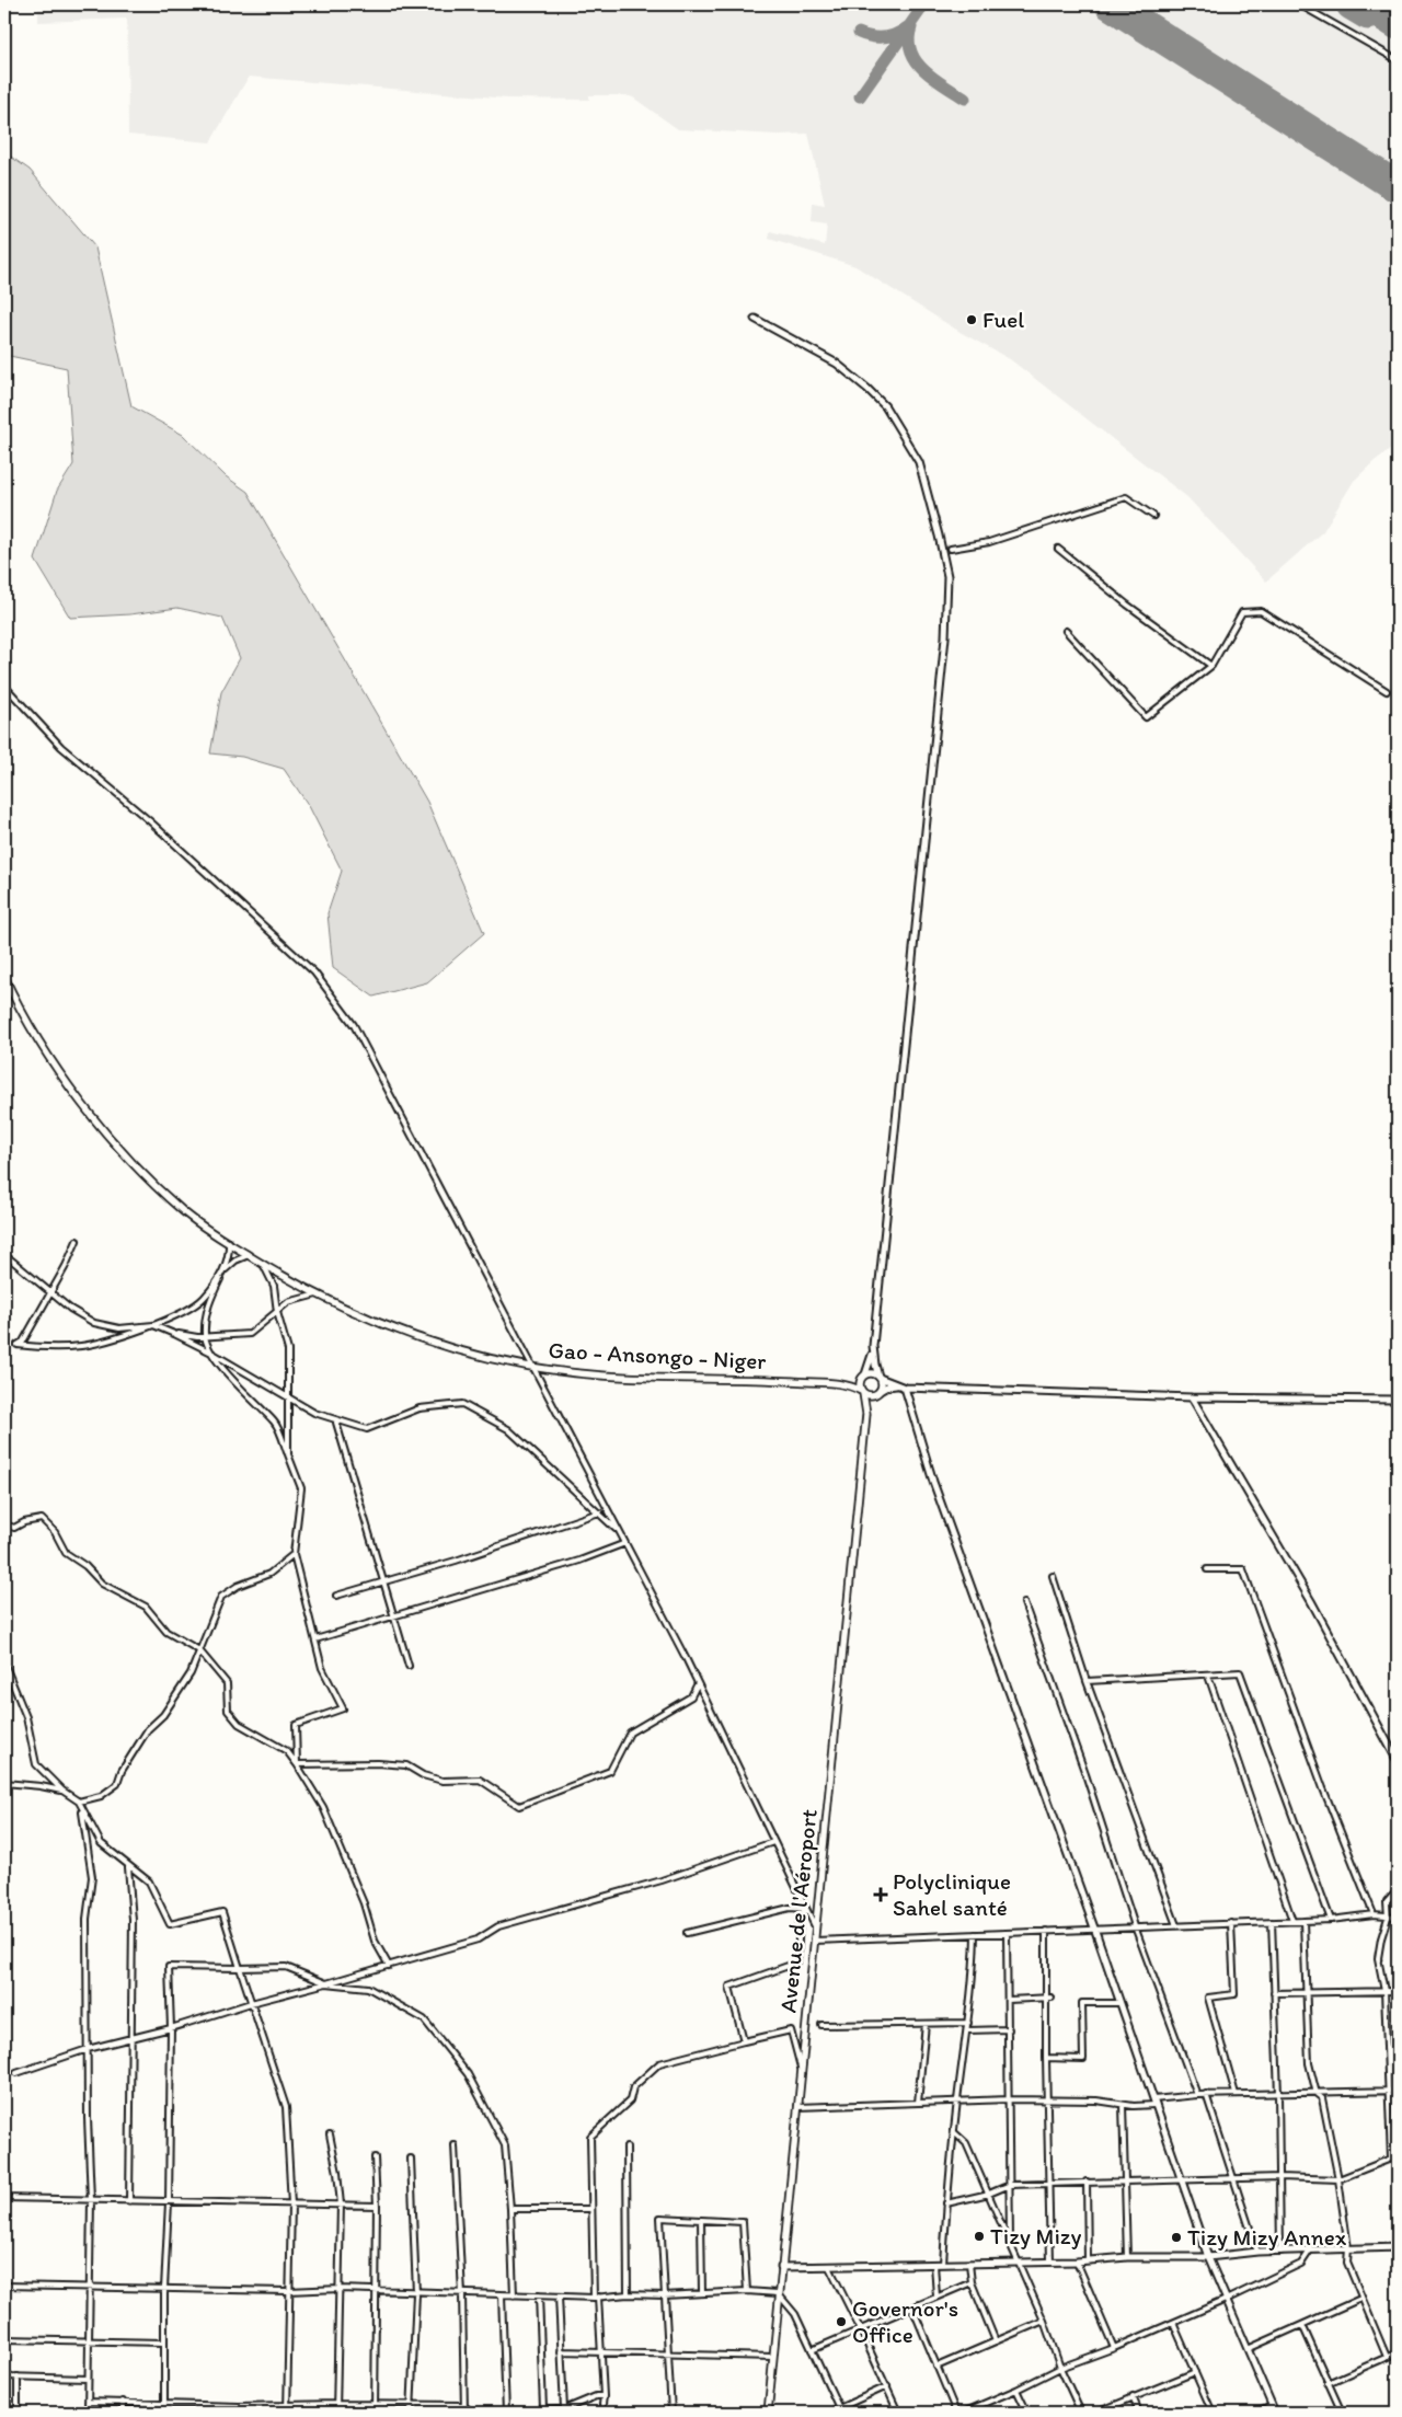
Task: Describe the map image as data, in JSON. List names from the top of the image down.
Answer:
{
  "streets": {
    "main road": ["Gao - Ansongo - Niger", "Avenue de l'Aéroport"]
  },
  "places": {
    "other": [
      "Fuel",
      "Tizy Mizy",
      "Tizy Mizy Annex",
      "Governor's Office"
    ],
    "health": ["Polyclinique Sahel santé"]
  }
}
